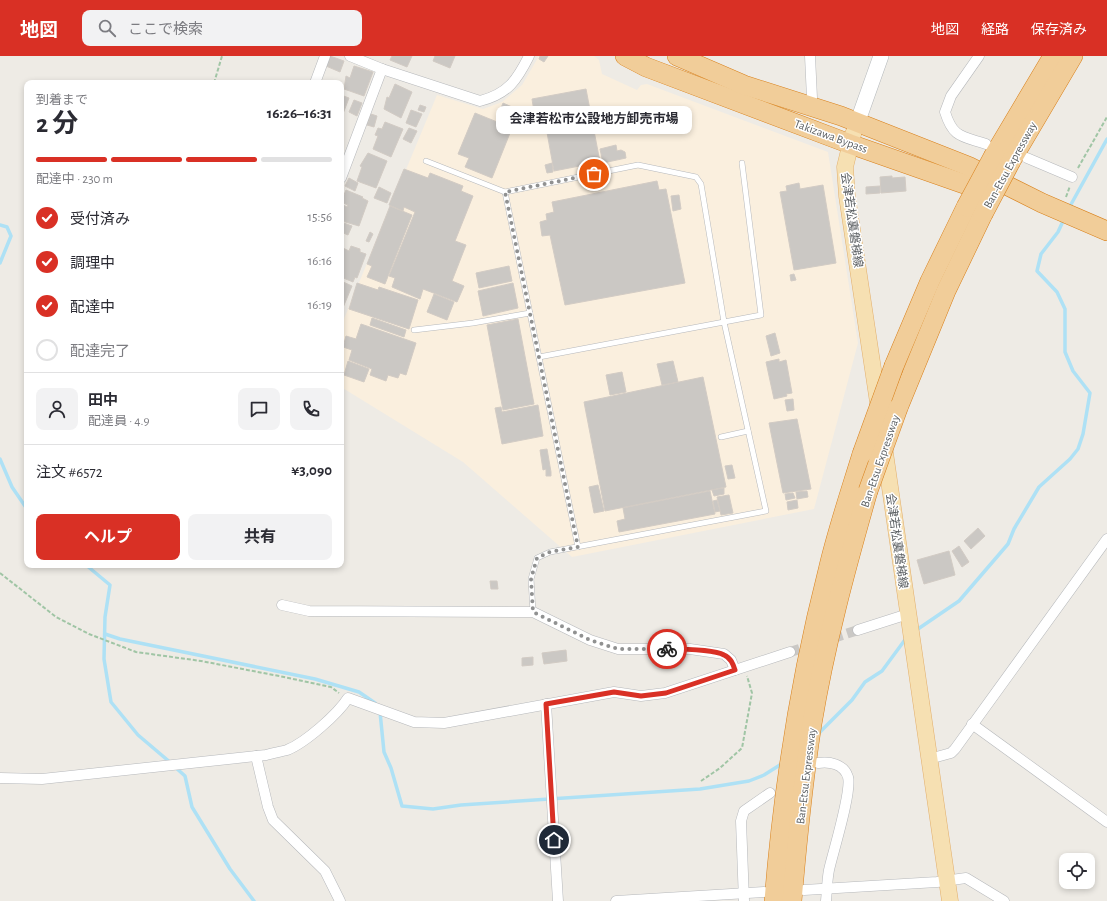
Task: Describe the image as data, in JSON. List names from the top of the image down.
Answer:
{
  "streets": {
    "highway": ["Takizawa Bypass", "Ban-Etsu Expressway"],
    "main road": ["会津若松裏磐梯線"]
  },
  "crossings": [
    ["Takizawa Bypass", "会津若松裏磐梯線"]
  ],
  "places": ["会津若松市公設地方卸売市場"],
  "page": {
    "header": "地図",
    "search": "ここで検索",
    "nav": ["地図", "経路", "保存済み"],
    "heading": ["2 分", "到着まで", "16:26–16:31"],
    "panel": [
      "田中",
      "配達員 · 4.9",
      "注文 #6572",
      "¥3,090"
    ],
    "bubble": "会津若松市公設地方卸売市場",
    "bar": "配達中 · 230 m",
    "list": [
      ["受付済み", "15:56"],
      ["調理中", "16:16"],
      ["配達中", "16:19"],
      "配達完了"
    ],
    "buttons": ["ヘルプ", "共有"]
  }
}
